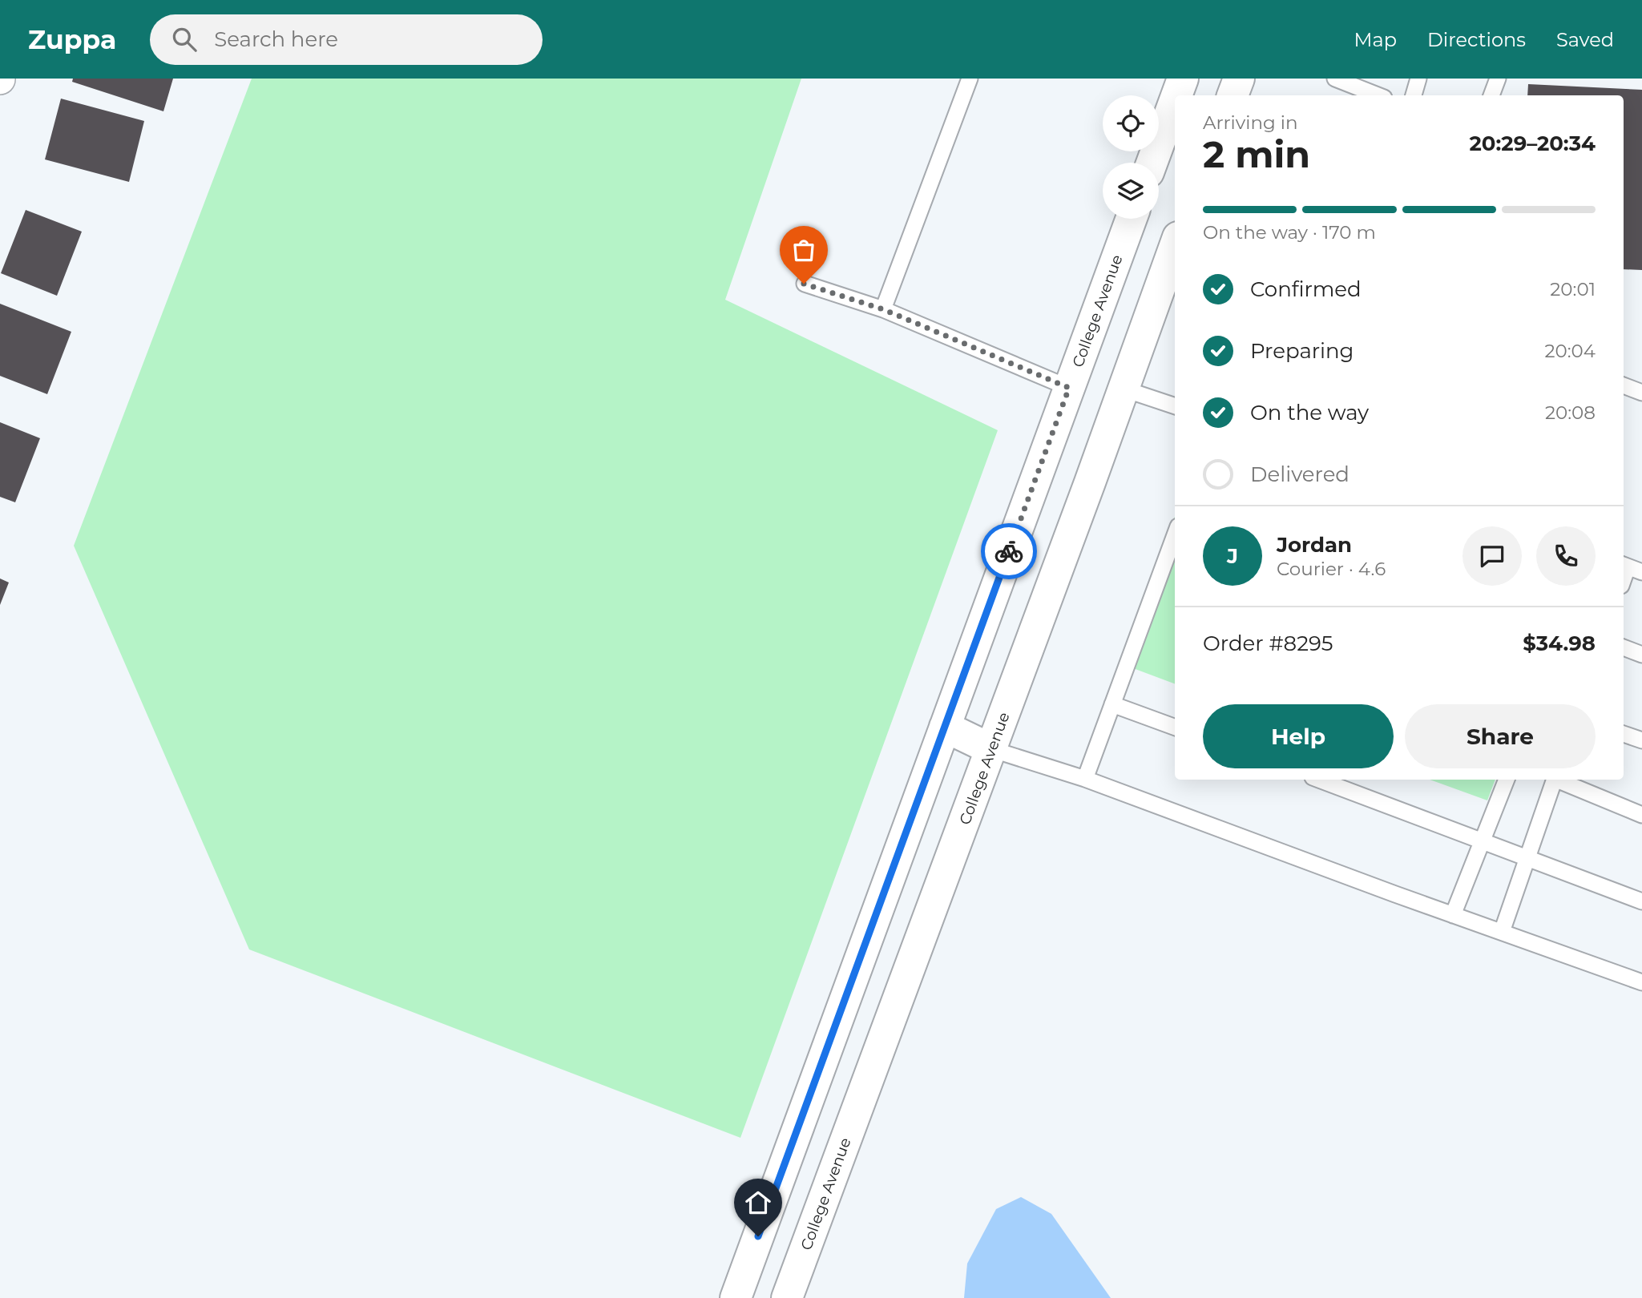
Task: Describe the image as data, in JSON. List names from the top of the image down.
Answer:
{
  "streets": {
    "main road": ["College Avenue"]
  },
  "page": {
    "header": "Zuppa",
    "search": "Search here",
    "nav": ["Map", "Directions", "Saved"],
    "heading": ["2 min", "Arriving in", "20:29–20:34"],
    "panel": [
      "Jordan",
      "Courier · 4.6",
      "Order #8295",
      "$34.98"
    ],
    "bar": "On the way · 170 m",
    "list": [
      ["Confirmed", "20:01"],
      ["Preparing", "20:04"],
      ["On the way", "20:08"],
      "Delivered"
    ],
    "round": "J",
    "buttons": ["Help", "Share"]
  }
}
